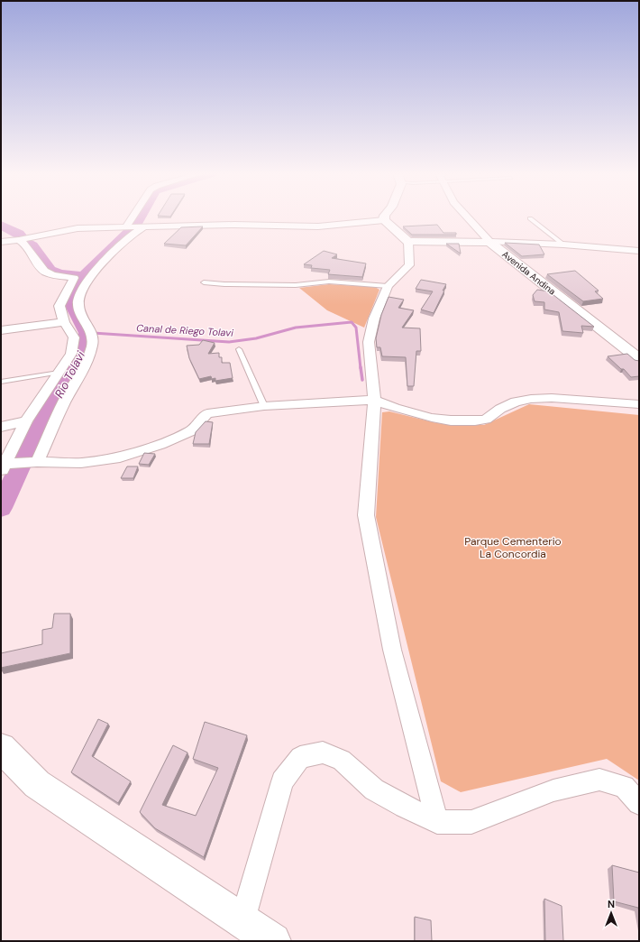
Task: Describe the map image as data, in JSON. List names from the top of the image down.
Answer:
{
  "streets": {
    "street": ["Avenida Andina"]
  },
  "water": ["Canal de Riego Tolavi", "Río Tolavi"],
  "parks": ["Parque Cementerio La Concordia"],
  "north": "top"
}
